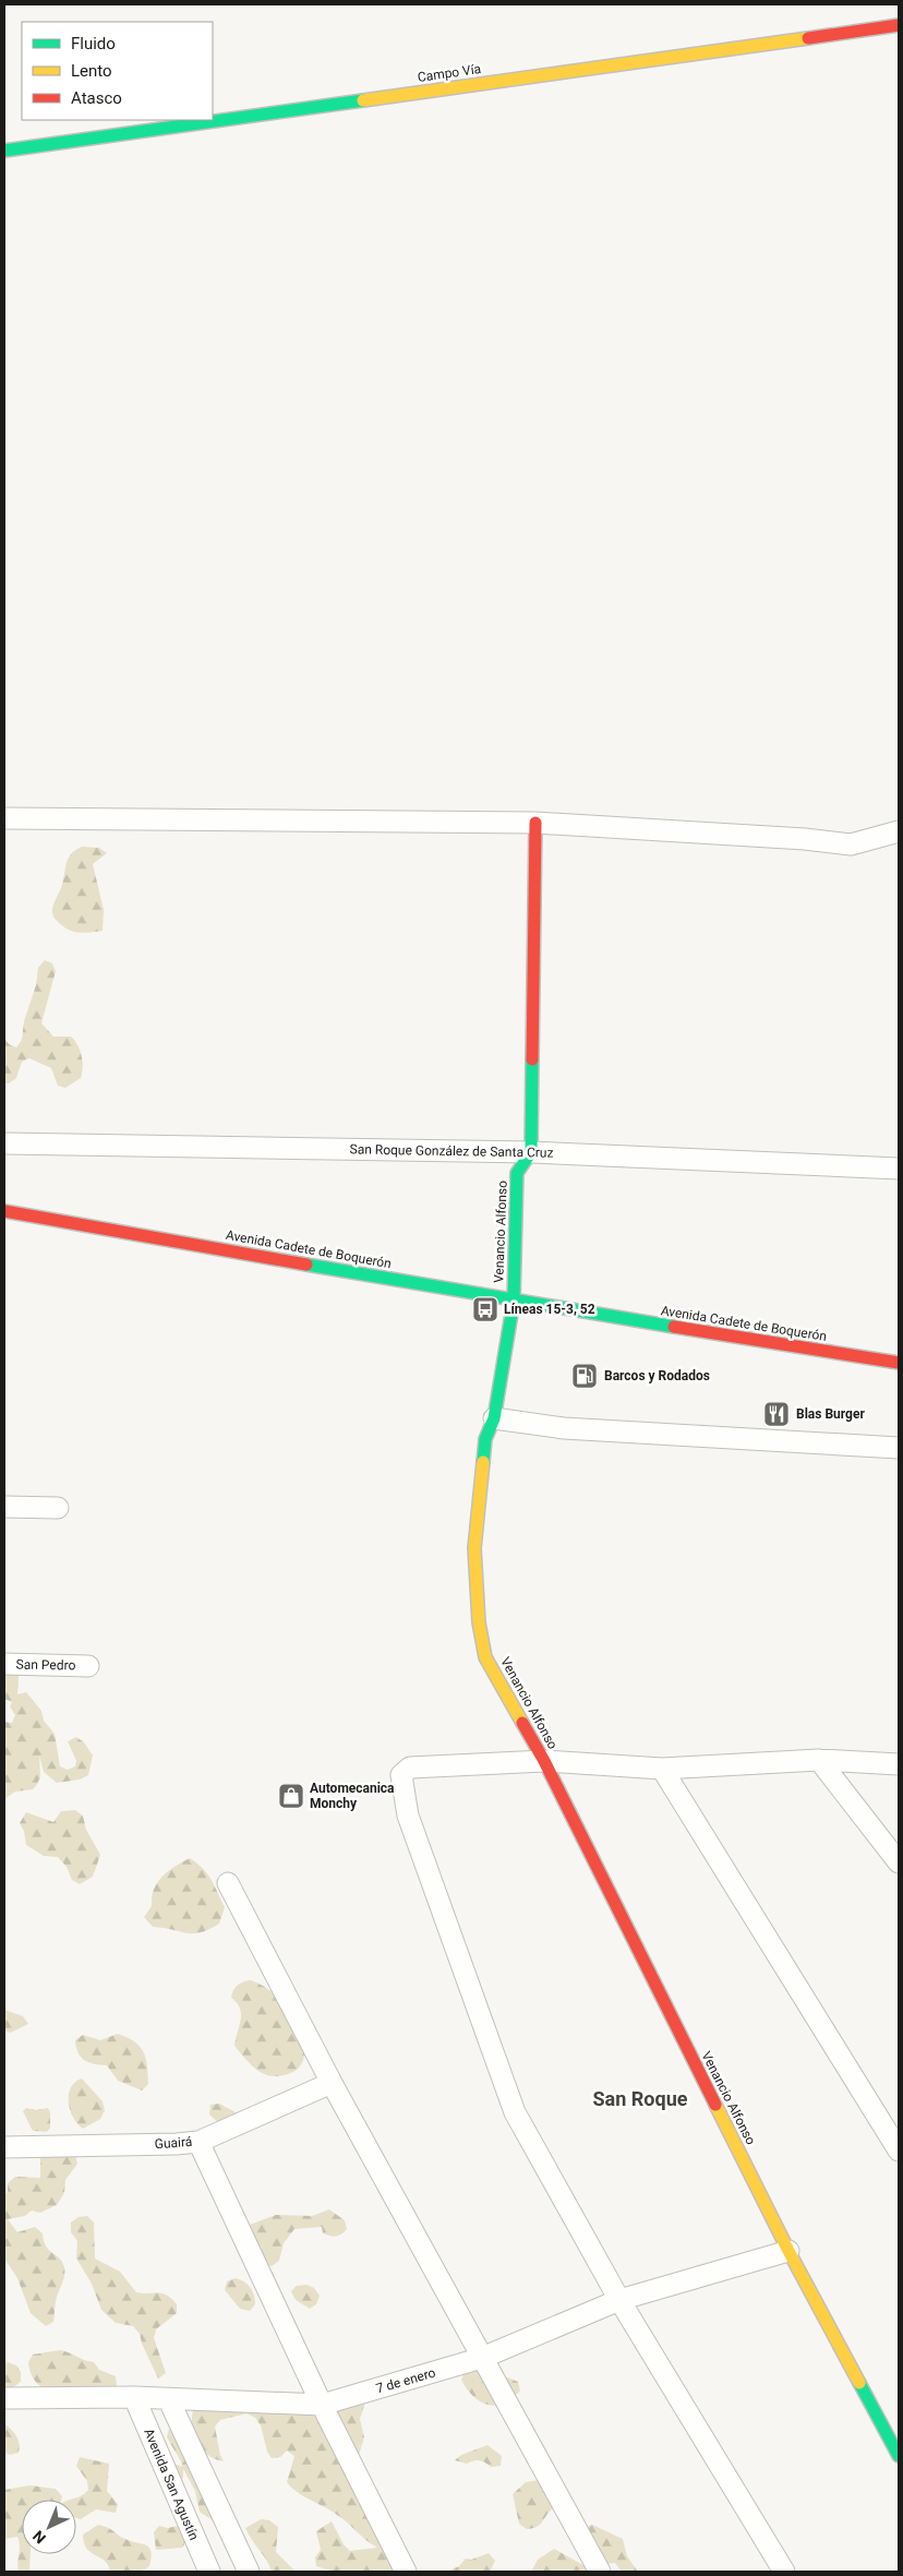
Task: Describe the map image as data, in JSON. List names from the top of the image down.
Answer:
{
  "streets": {
    "street": [
      "Campo Vía",
      "San Roque González de Santa Cruz",
      "Venancio Alfonso",
      "Avenida Cadete de Boquerón",
      "San Pedro",
      "Guairá",
      "7 de enero",
      "Avenida San Agustín"
    ]
  },
  "crossings": [
    ["San Roque González de Santa Cruz", "Venancio Alfonso"],
    ["Venancio Alfonso", "Avenida Cadete de Boquerón"],
    ["Venancio Alfonso", "7 de enero"],
    ["7 de enero", "Avenida San Agustín"]
  ],
  "districts": ["San Roque"],
  "places": {
    "bus stop": ["Líneas 15-3, 52"],
    "fuel station": ["Barcos y Rodados"],
    "restaurant": ["Blas Burger"],
    "shop": ["Automecanica Monchy"]
  },
  "legend": ["Fluido", "Lento", "Atasco"],
  "north": "bottom left"
}
